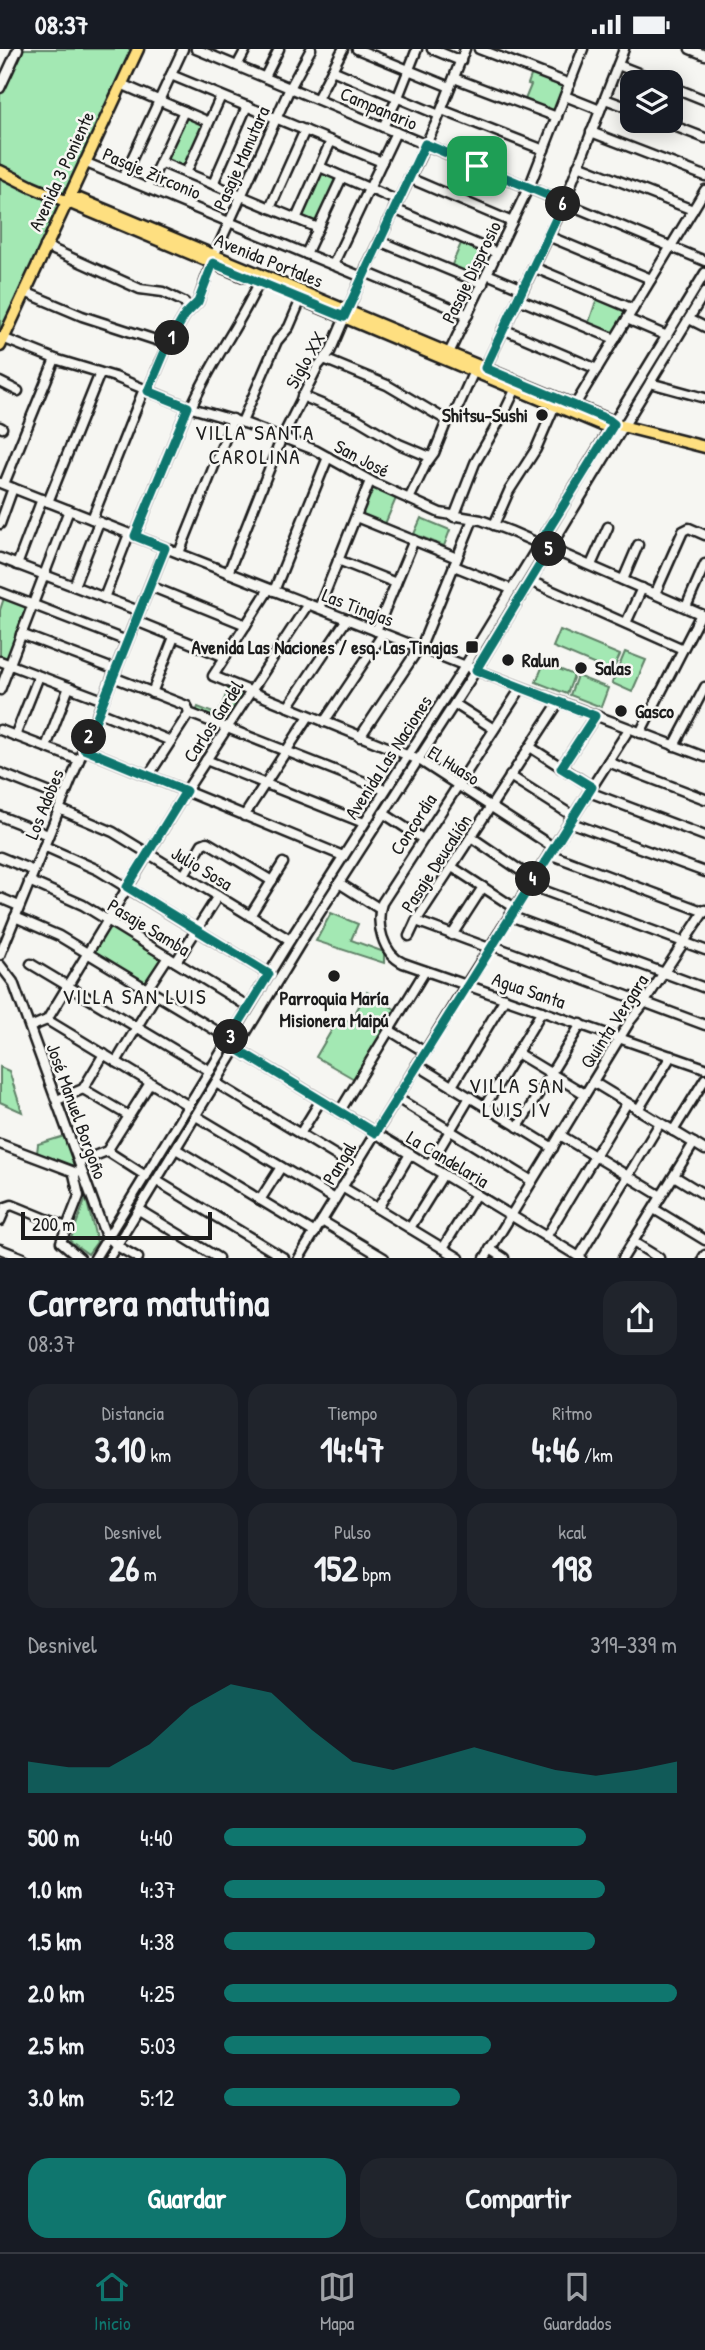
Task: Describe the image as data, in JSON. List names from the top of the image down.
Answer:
{
  "streets": {
    "main road": ["Avenida 3 Poniente", "Avenida Portales"],
    "street": [
      "Campanario",
      "Pasaje Manutara",
      "Pasaje Zirconio",
      "Pasaje Disprosio",
      "Siglo XX",
      "San José",
      "Las Tinajas",
      "Carlos Gardel",
      "Avenida Las Naciones",
      "El Huaso",
      "Los Adobes",
      "Concordia",
      "Pasaje Deucalión",
      "Julio Sosa",
      "Pasaje Samba",
      "Agua Santa",
      "Quinta Vergara",
      "José Manuel Borgoño",
      "La Candelaria",
      "Pangal"
    ]
  },
  "crossings": [
    ["Campanario", "Pasaje Manutara"],
    ["Campanario", "Pasaje Disprosio"],
    ["Campanario", "Siglo XX"],
    ["Pasaje Manutara", "Pasaje Zirconio"],
    ["Pasaje Manutara", "Avenida Portales"],
    ["Pasaje Manutara", "San José"],
    ["Pasaje Manutara", "Las Tinajas"],
    ["Avenida 3 Poniente", "Pasaje Zirconio"],
    ["Avenida 3 Poniente", "Avenida Portales"],
    ["Avenida 3 Poniente", "San José"],
    ["Pasaje Zirconio", "Pasaje Disprosio"],
    ["Pasaje Zirconio", "Siglo XX"],
    ["Avenida Portales", "Pasaje Disprosio"],
    ["Avenida Portales", "Siglo XX"],
    ["Avenida Portales", "Avenida Las Naciones"],
    ["Siglo XX", "San José"],
    ["Siglo XX", "Las Tinajas"],
    ["San José", "Avenida Las Naciones"],
    ["Las Tinajas", "Carlos Gardel"],
    ["Las Tinajas", "Avenida Las Naciones"],
    ["Las Tinajas", "Los Adobes"],
    ["Las Tinajas", "Concordia"],
    ["Las Tinajas", "Pasaje Deucalión"],
    ["Las Tinajas", "Pangal"],
    ["Carlos Gardel", "El Huaso"],
    ["Carlos Gardel", "Julio Sosa"],
    ["Carlos Gardel", "Pasaje Samba"],
    ["Avenida Las Naciones", "El Huaso"],
    ["Avenida Las Naciones", "Julio Sosa"],
    ["Avenida Las Naciones", "Pasaje Samba"],
    ["Avenida Las Naciones", "José Manuel Borgoño"],
    ["Avenida Las Naciones", "La Candelaria"],
    ["El Huaso", "Concordia"],
    ["El Huaso", "Pasaje Deucalión"],
    ["El Huaso", "Quinta Vergara"],
    ["El Huaso", "Pangal"],
    ["Los Adobes", "Julio Sosa"],
    ["Los Adobes", "Pasaje Samba"],
    ["Concordia", "Agua Santa"],
    ["Agua Santa", "Quinta Vergara"],
    ["Agua Santa", "Pangal"],
    ["Quinta Vergara", "La Candelaria"],
    ["La Candelaria", "Pangal"]
  ],
  "districts": ["VILLA SANTA CAROLINA", "VILLA SAN LUIS", "VILLA SAN LUIS IV"],
  "places": {
    "other": [
      "Shitsu-Sushi",
      "Ralun",
      "Salas",
      "Gasco",
      "Parroquia María Misionera Maipú"
    ],
    "transit": ["Avenida Las Naciones / esq. Las Tinajas"]
  },
  "scale_bar": "200 m",
  "page": {
    "status": "08:37",
    "pins": [
      "6",
      "1",
      "5",
      "2",
      "4",
      "3"
    ],
    "scale": "200 m",
    "heading": ["Carrera matutina", "08:37"],
    "stats": [
      ["Distancia", "3.10 km"],
      ["Tiempo", "14:47"],
      ["Ritmo", "4:46 /km"],
      ["Desnivel", "26 m"],
      ["Pulso", "152 bpm"],
      ["kcal", "198"]
    ],
    "chart": ["Desnivel", "319–339 m"],
    "list": [
      {
        "name": "500 m",
        "note": "4:40"
      },
      {
        "name": "1.0 km",
        "note": "4:37"
      },
      {
        "name": "1.5 km",
        "note": "4:38"
      },
      {
        "name": "2.0 km",
        "note": "4:25"
      },
      {
        "name": "2.5 km",
        "note": "5:03"
      },
      {
        "name": "3.0 km",
        "note": "5:12"
      }
    ],
    "buttons": ["Guardar", "Compartir"],
    "tabs": ["Inicio", "Mapa", "Guardados"]
  }
}
